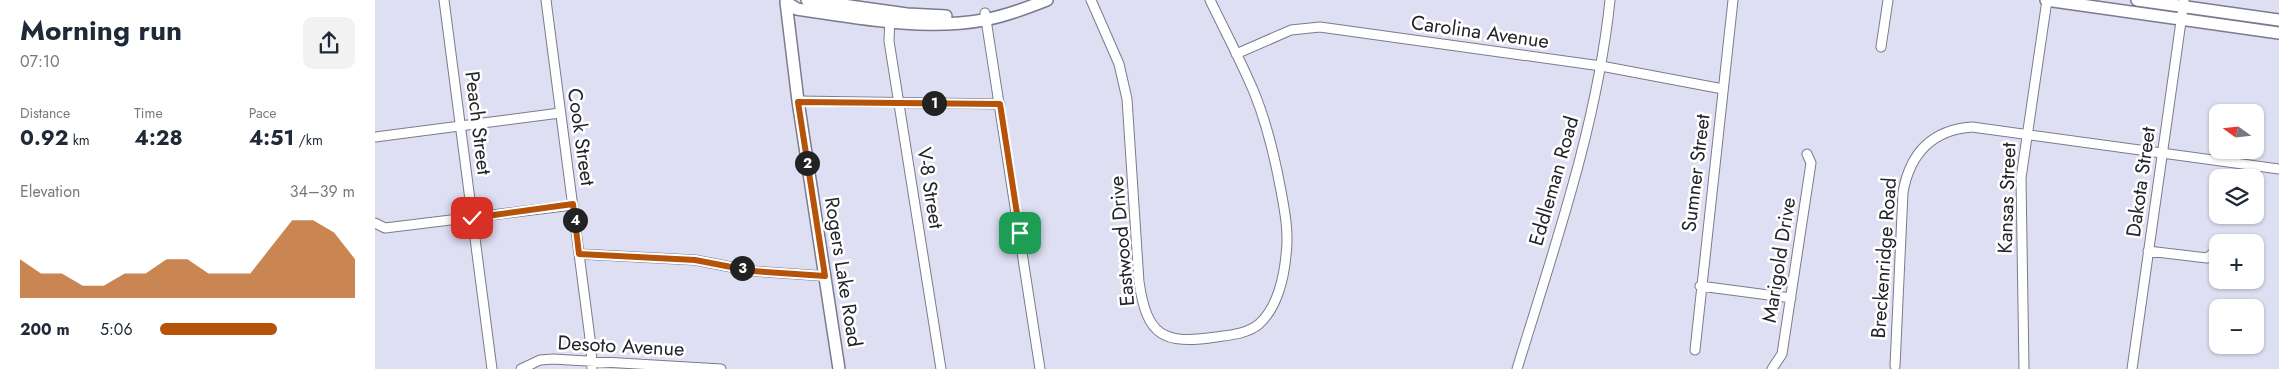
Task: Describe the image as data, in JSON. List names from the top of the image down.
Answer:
{
  "streets": {
    "main road": ["Rogers Lake Road"],
    "street": [
      "Carolina Avenue",
      "Peach Street",
      "Cook Street",
      "Sumner Street",
      "Eddleman Road",
      "Dakota Street",
      "V-8 Street",
      "Kansas Street",
      "Eastwood Drive",
      "Breckenridge Road",
      "Marigold Drive",
      "Desoto Avenue"
    ]
  },
  "crossings": [
    ["Carolina Avenue", "Sumner Street"],
    ["Carolina Avenue", "Eddleman Road"],
    ["Carolina Avenue", "Eastwood Drive"],
    ["Cook Street", "Desoto Avenue"],
    ["Kansas Street", "Breckenridge Road"]
  ],
  "north": "left",
  "page": {
    "heading": ["Morning run", "07:10"],
    "stats": [
      ["Distance", "0.92 km"],
      ["Time", "4:28"],
      ["Pace", "4:51 /km"]
    ],
    "pins": [
      "1",
      "2",
      "4",
      "3"
    ],
    "map_buttons": ["+", "−"],
    "chart": ["Elevation", "34–39 m"],
    "list": [
      {
        "name": "200 m",
        "note": "5:06"
      }
    ]
  }
}
